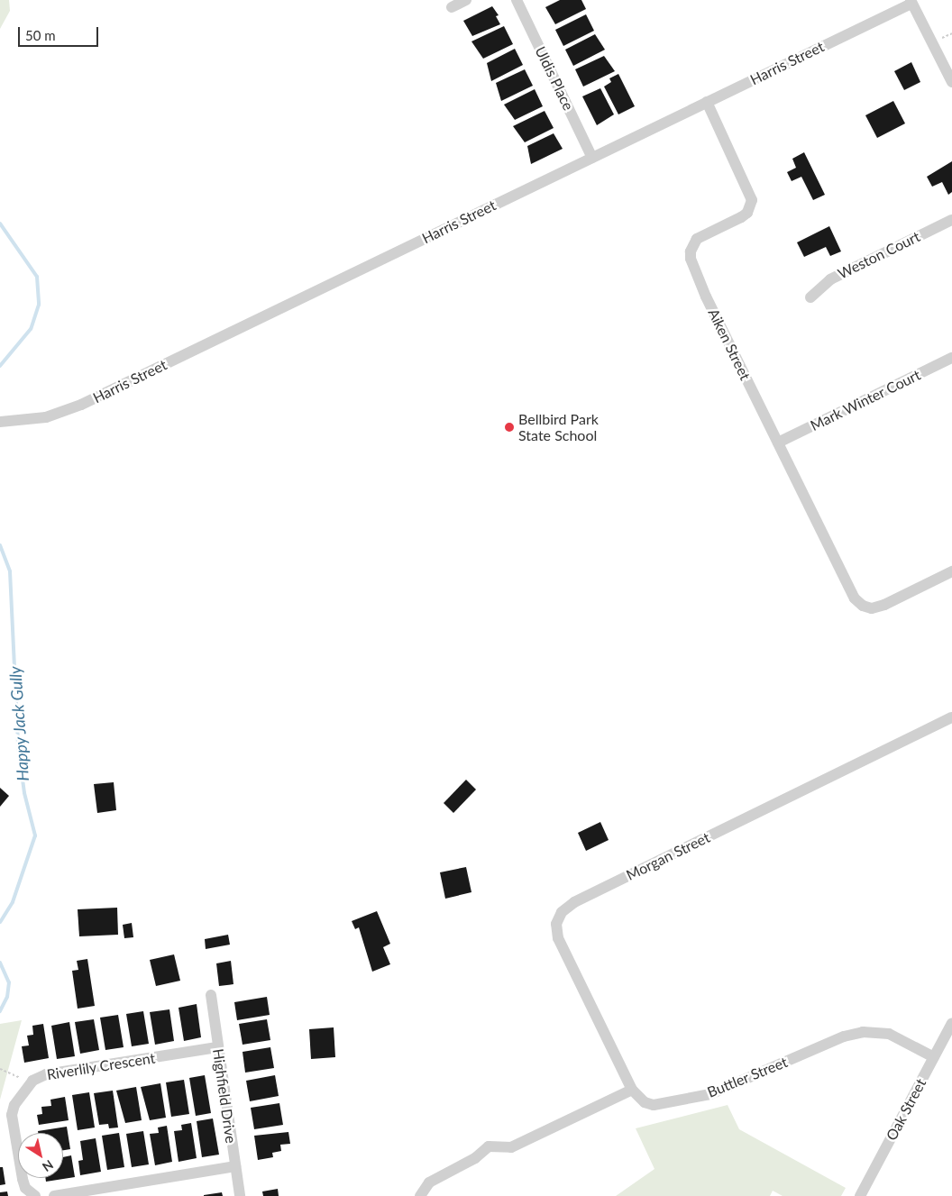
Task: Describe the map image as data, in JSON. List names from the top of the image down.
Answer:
{
  "streets": {
    "street": [
      "Harris Street",
      "Uldis Place",
      "Weston Court",
      "Aiken Street",
      "Mark Winter Court",
      "Morgan Street",
      "Riverlily Crescent",
      "Buttler Street",
      "Highfield Drive",
      "Oak Street"
    ]
  },
  "crossings": [
    ["Harris Street", "Uldis Place"],
    ["Harris Street", "Aiken Street"],
    ["Aiken Street", "Mark Winter Court"],
    ["Morgan Street", "Buttler Street"],
    ["Riverlily Crescent", "Highfield Drive"],
    ["Buttler Street", "Oak Street"]
  ],
  "water": ["Happy Jack Gully"],
  "places": ["Bellbird Park State School"],
  "scale_bar": "50 m",
  "north": "bottom right"
}
